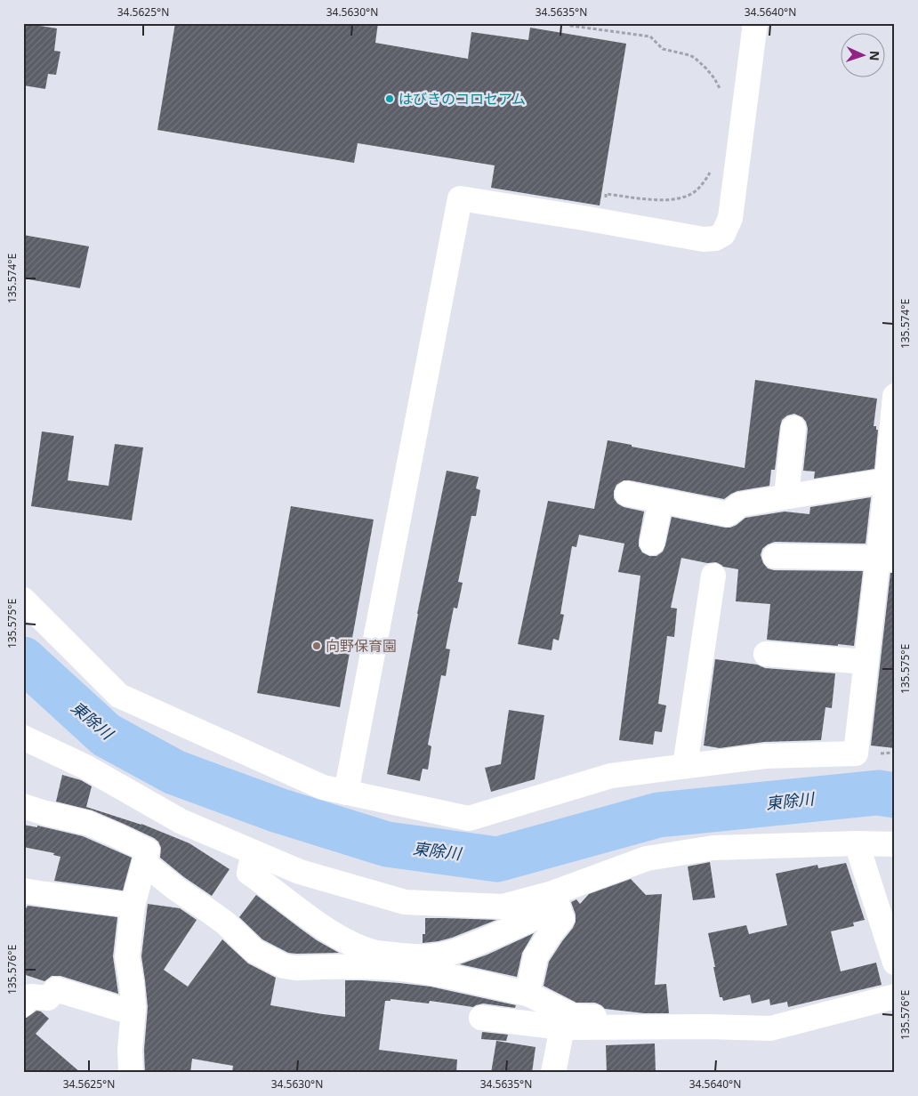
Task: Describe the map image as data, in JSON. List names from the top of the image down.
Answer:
{
  "water": ["東除川"],
  "places": ["はびきのコロセアム", "向野保育園"],
  "north": "right",
  "coordinates": [
    "34.5625°N",
    "34.5630°N",
    "34.5635°N",
    "34.5640°N",
    "135.574°E",
    "135.575°E",
    "135.576°E"
  ]
}
